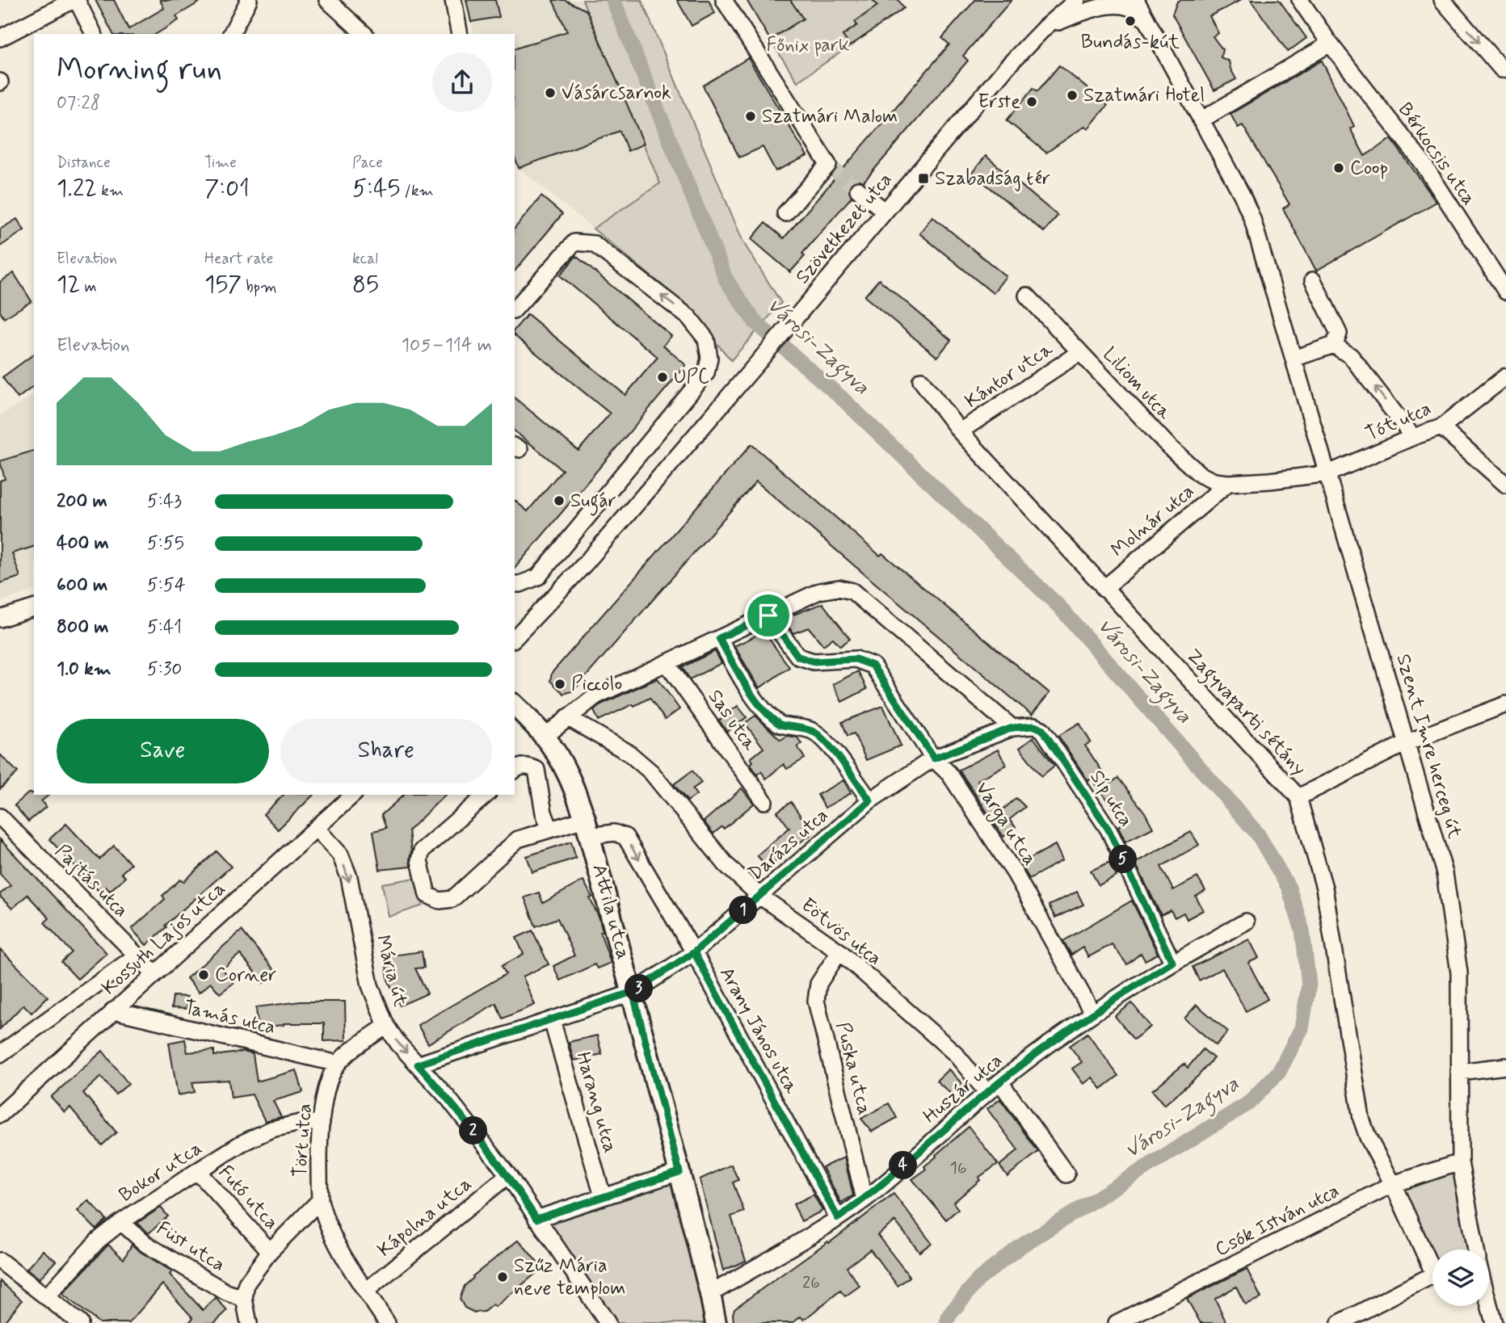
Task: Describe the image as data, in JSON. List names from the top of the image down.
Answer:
{
  "streets": {
    "main road": ["Attila utca"],
    "street": [
      "Bérkocsis utca",
      "Szövetkezet utca",
      "Kántor utca",
      "Liliom utca",
      "Tót utca",
      "Molnár utca",
      "Zagyvaparti sétány",
      "Sas utca",
      "Szent Imre herceg út",
      "Síp utca",
      "Varga utca",
      "Darázs utca",
      "Pajtás utca",
      "Eötvös utca",
      "Kossuth Lajos utca",
      "Mária út",
      "Tamás utca",
      "Arany János utca",
      "Puska utca",
      "Huszár utca",
      "Harang utca",
      "Tört utca",
      "Bokor utca",
      "Futó utca",
      "Kápolna utca",
      "Csók István utca",
      "Füst utca"
    ]
  },
  "crossings": [
    ["Kántor utca", "Liliom utca"],
    ["Kántor utca", "Zagyvaparti sétány"],
    ["Liliom utca", "Tót utca"],
    ["Liliom utca", "Molnár utca"],
    ["Tót utca", "Molnár utca"],
    ["Tót utca", "Szent Imre herceg út"],
    ["Molnár utca", "Zagyvaparti sétány"],
    ["Zagyvaparti sétány", "Csók István utca"],
    ["Szent Imre herceg út", "Csók István utca"],
    ["Síp utca", "Darázs utca"],
    ["Síp utca", "Huszár utca"],
    ["Varga utca", "Darázs utca"],
    ["Varga utca", "Huszár utca"],
    ["Darázs utca", "Attila utca"],
    ["Darázs utca", "Eötvös utca"],
    ["Darázs utca", "Mária út"],
    ["Darázs utca", "Arany János utca"],
    ["Darázs utca", "Harang utca"],
    ["Pajtás utca", "Kossuth Lajos utca"],
    ["Attila utca", "Arany János utca"],
    ["Attila utca", "Huszár utca"],
    ["Eötvös utca", "Puska utca"],
    ["Eötvös utca", "Huszár utca"],
    ["Kossuth Lajos utca", "Mária út"],
    ["Kossuth Lajos utca", "Tamás utca"],
    ["Mária út", "Tört utca"],
    ["Mária út", "Kápolna utca"],
    ["Tamás utca", "Tört utca"],
    ["Arany János utca", "Huszár utca"],
    ["Puska utca", "Huszár utca"],
    ["Tört utca", "Bokor utca"],
    ["Tört utca", "Futó utca"],
    ["Tört utca", "Füst utca"],
    ["Bokor utca", "Futó utca"],
    ["Bokor utca", "Füst utca"]
  ],
  "one_way": ["Mária út"],
  "water": ["Városi-Zagyva"],
  "parks": ["Főnix park"],
  "places": {
    "other": [
      "Bundás-kút",
      "Vásárcsarnok",
      "Szatmári Hotel",
      "Erste",
      "Szatmári Malom",
      "Coop",
      "UPC",
      "Sugár",
      "Piccolo",
      "Corner",
      "Szűz Mária neve templom"
    ],
    "transit": ["Szabadság tér"]
  },
  "house_numbers": ["16", "26"],
  "page": {
    "heading": ["Morning run", "07:28"],
    "stats": [
      ["Distance", "1.22 km"],
      ["Time", "7:01"],
      ["Pace", "5:45 /km"],
      ["Elevation", "12 m"],
      ["Heart rate", "157 bpm"],
      ["kcal", "85"]
    ],
    "chart": ["Elevation", "105–114 m"],
    "list": [
      {
        "name": "200 m",
        "note": "5:43"
      },
      {
        "name": "400 m",
        "note": "5:55"
      },
      {
        "name": "600 m",
        "note": "5:54"
      },
      {
        "name": "800 m",
        "note": "5:41"
      },
      {
        "name": "1.0 km",
        "note": "5:30"
      }
    ],
    "buttons": ["Save", "Share"],
    "pins": [
      "5",
      "1",
      "3",
      "2",
      "4"
    ]
  }
}
